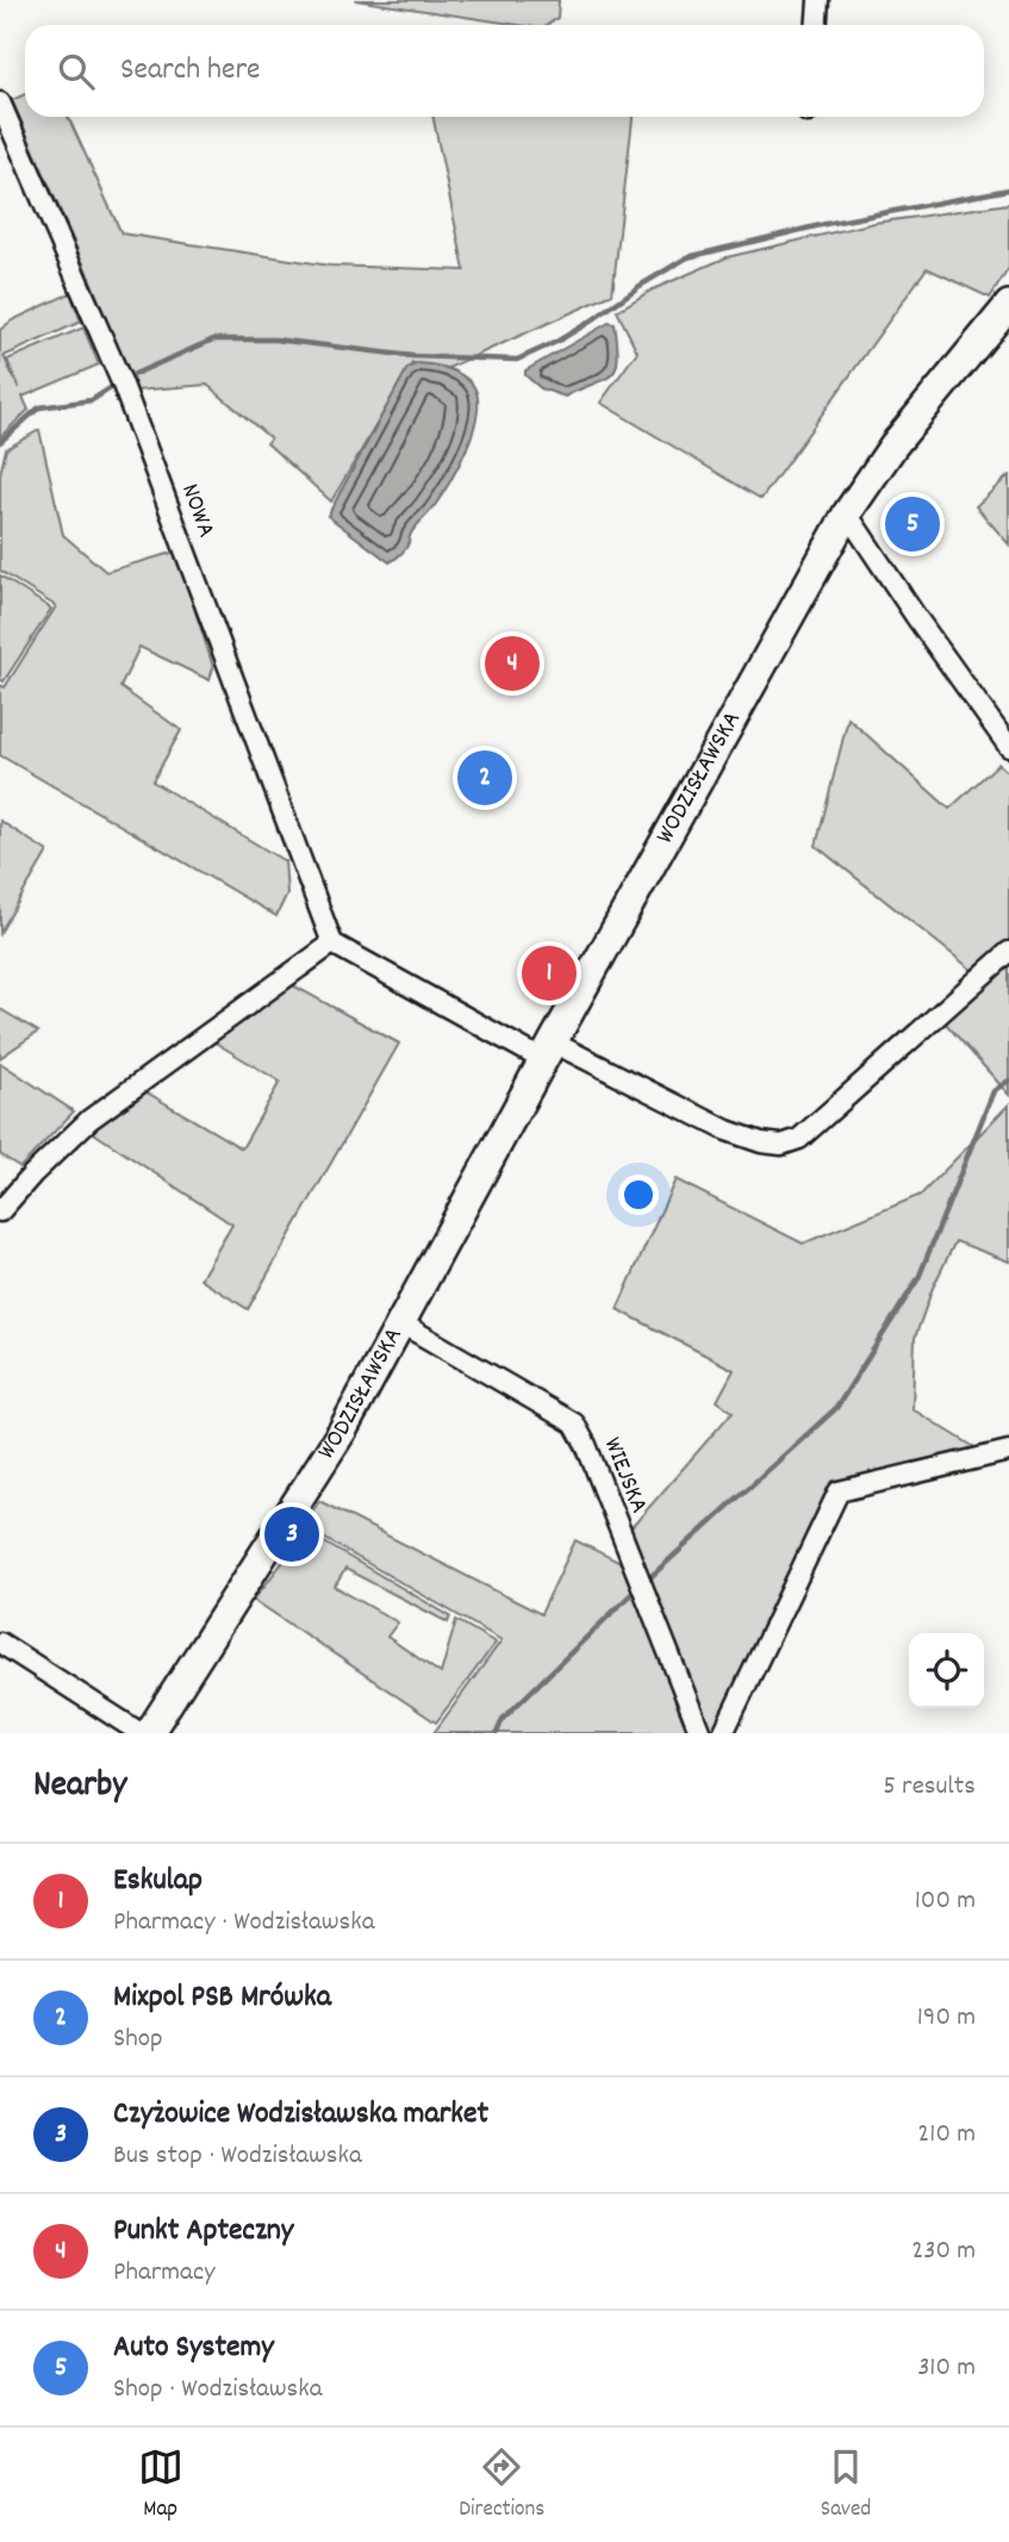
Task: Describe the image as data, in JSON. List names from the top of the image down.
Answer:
{
  "streets": {
    "street": ["NOWA", "WODZISŁAWSKA", "WIEJSKA"]
  },
  "crossings": [
    ["WODZISŁAWSKA", "WIEJSKA"]
  ],
  "page": {
    "search": "Search here",
    "pins": [
      "5",
      "4",
      "2",
      "1",
      "3"
    ],
    "heading": ["Nearby", "5 results"],
    "list": [
      {
        "mark": "1",
        "name": "Eskulap",
        "note": "Pharmacy · Wodzisławska",
        "value": "100 m"
      },
      {
        "mark": "2",
        "name": "Mixpol PSB Mrówka",
        "note": "Shop",
        "value": "190 m"
      },
      {
        "mark": "3",
        "name": "Czyżowice Wodzisławska market",
        "note": "Bus stop · Wodzisławska",
        "value": "210 m"
      },
      {
        "mark": "4",
        "name": "Punkt Apteczny",
        "note": "Pharmacy",
        "value": "230 m"
      },
      {
        "mark": "5",
        "name": "Auto Systemy",
        "note": "Shop · Wodzisławska",
        "value": "310 m"
      }
    ],
    "nav": ["Map", "Directions", "Saved"]
  }
}
